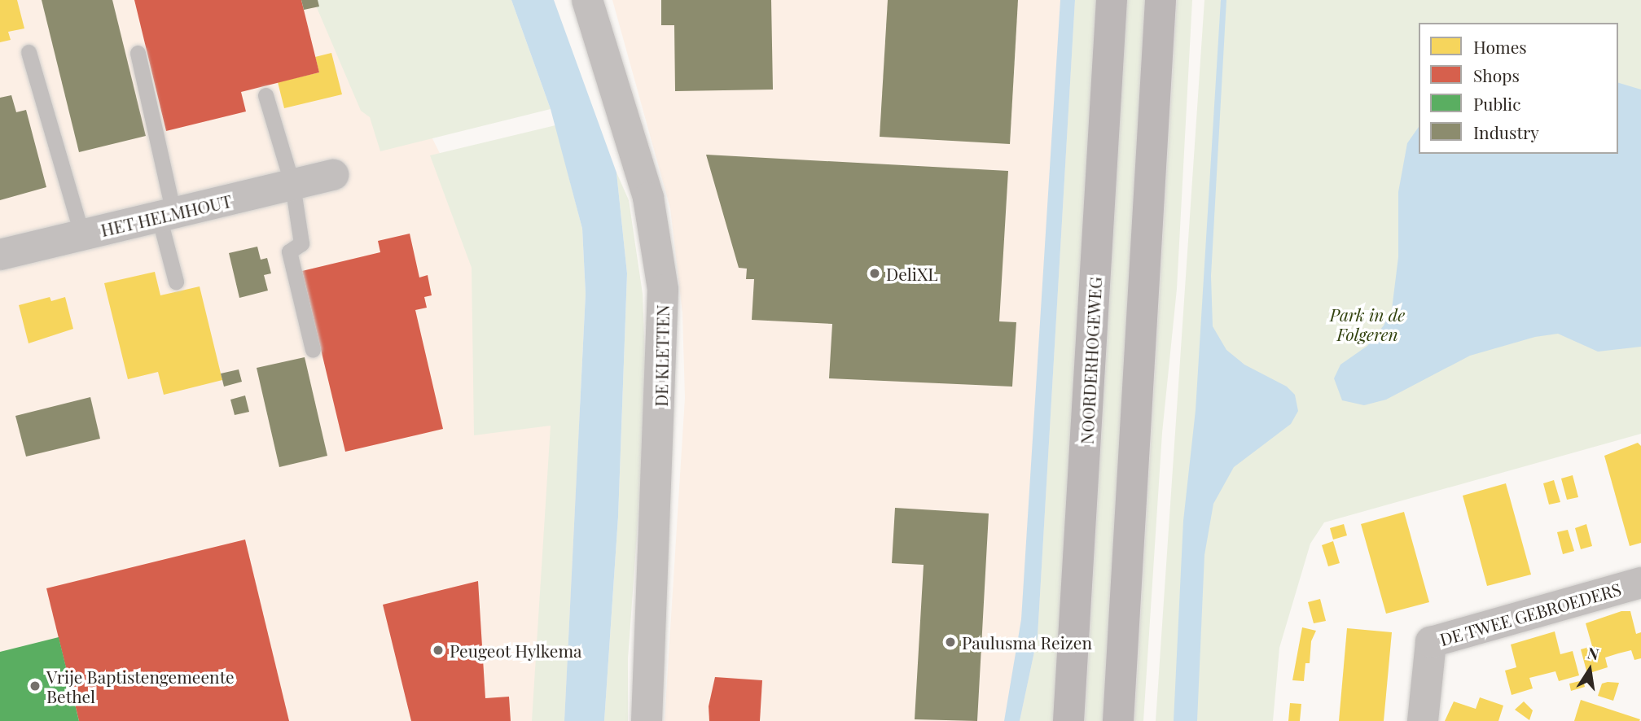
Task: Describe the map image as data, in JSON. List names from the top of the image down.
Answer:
{
  "streets": {
    "main road": ["NOORDERHOGEWEG"],
    "street": ["HET HELMHOUT", "DE KLETTEN", "DE TWEE GEBROEDERS"]
  },
  "parks": ["Park in de Folgeren"],
  "places": [
    "DeliXL",
    "Paulusma Reizen",
    "Peugeot Hylkema",
    "Vrije Baptistengemeente Bethel"
  ],
  "legend": [
    "Homes",
    "Shops",
    "Public",
    "Industry"
  ],
  "north": "top"
}
